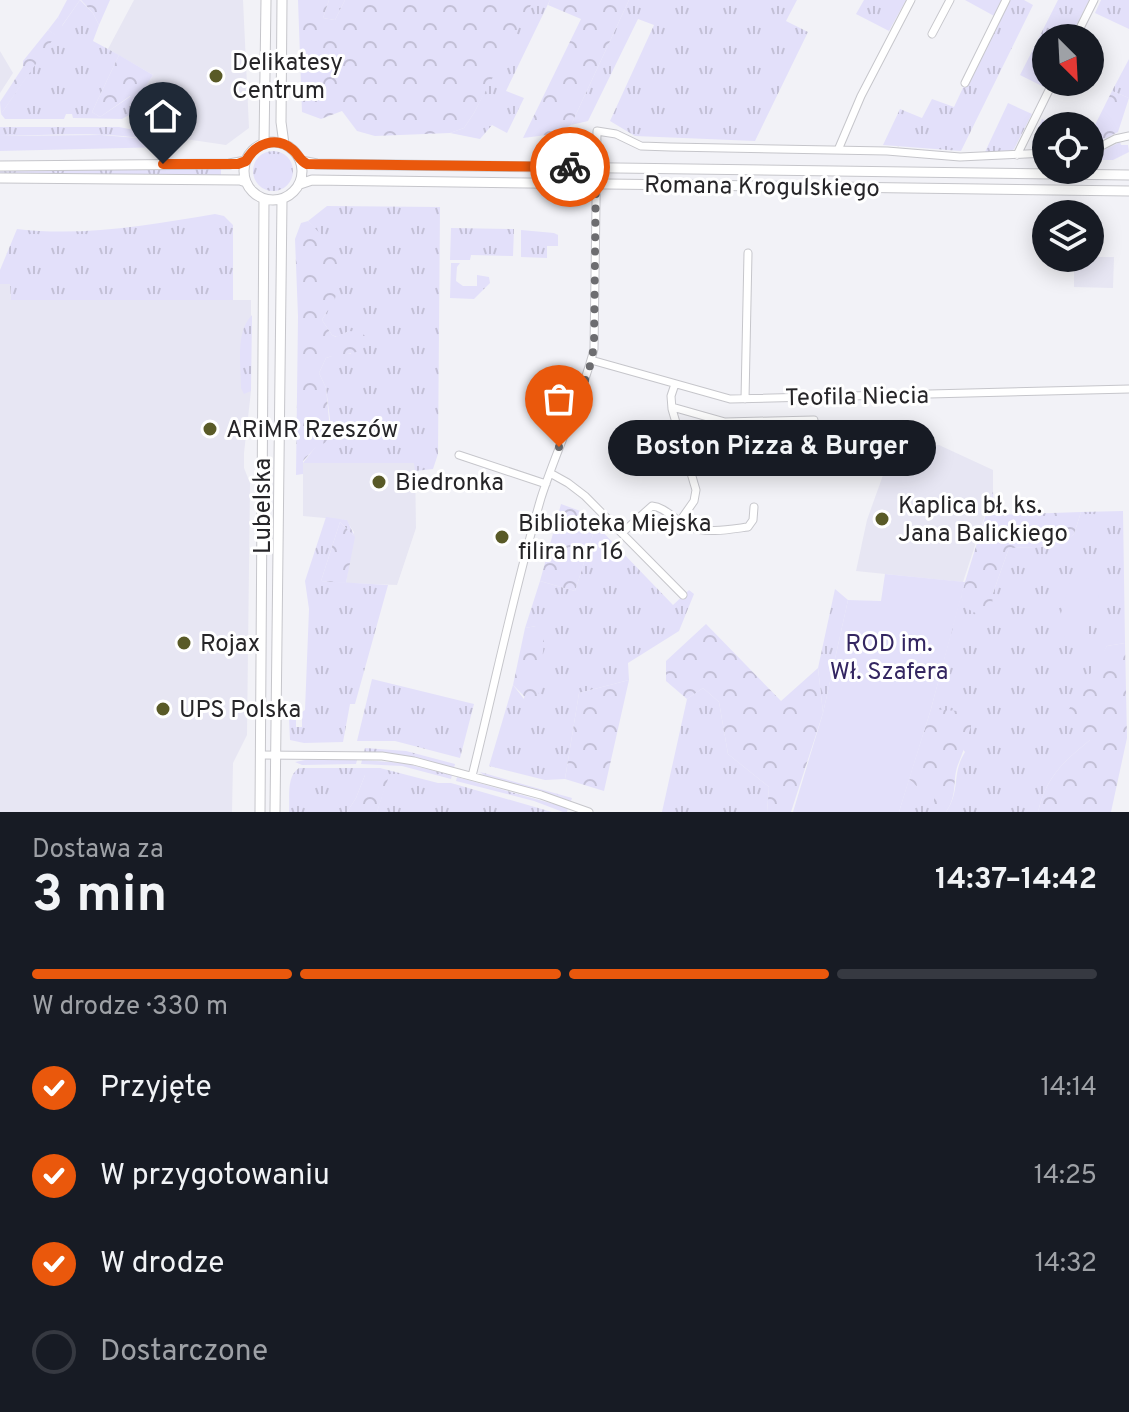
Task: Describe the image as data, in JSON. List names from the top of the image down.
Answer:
{
  "streets": {
    "main road": ["Romana Krogulskiego", "Lubelska"],
    "street": ["Teofila Niecia"]
  },
  "crossings": [
    ["Romana Krogulskiego", "Lubelska"]
  ],
  "parks": ["ROD im. Wł. Szafera"],
  "places": [
    "Delikatesy Centrum",
    "ARiMR Rzeszów",
    "Boston Pizza & Burger",
    "Biedronka",
    "Kaplica bł. ks. Jana Balickiego",
    "Biblioteka Miejska filira nr 16",
    "Rojax",
    "UPS Polska"
  ],
  "north": "bottom right",
  "page": {
    "bubble": "Boston Pizza & Burger",
    "heading": ["3 min", "Dostawa za", "14:37–14:42"],
    "bar": "W drodze · 330 m",
    "list": [
      ["Przyjęte", "14:14"],
      ["W przygotowaniu", "14:25"],
      ["W drodze", "14:32"],
      "Dostarczone"
    ]
  }
}
